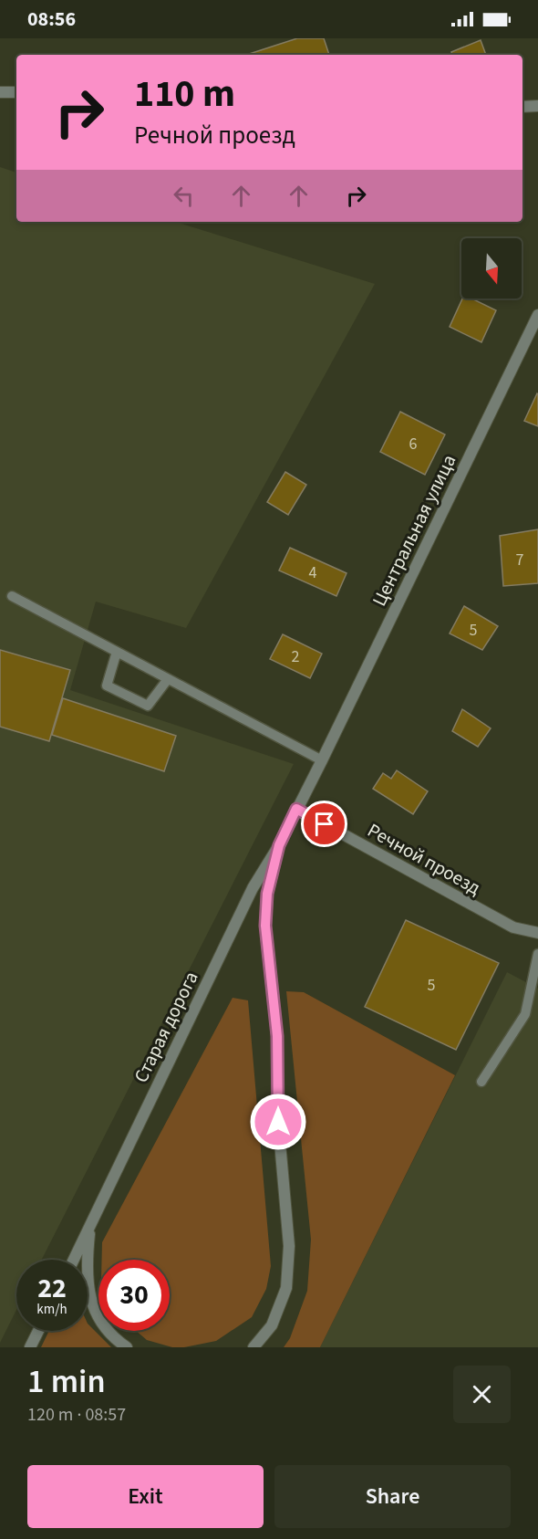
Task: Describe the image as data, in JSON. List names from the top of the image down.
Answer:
{
  "streets": {
    "street": ["Центральная улица", "Речной проезд", "Старая дорога"]
  },
  "crossings": [
    ["Центральная улица", "Старая дорога"],
    ["Речной проезд", "Старая дорога"]
  ],
  "house_numbers": [
    "6",
    "7",
    "4",
    "5",
    "2",
    "5"
  ],
  "north": "bottom",
  "page": {
    "status": "08:56",
    "turn": ["110 m", "Речной проезд"],
    "speed": "22 km/h",
    "limit": "30",
    "heading": ["1 min", "120 m · 08:57"],
    "buttons": ["Exit", "Share"]
  }
}
